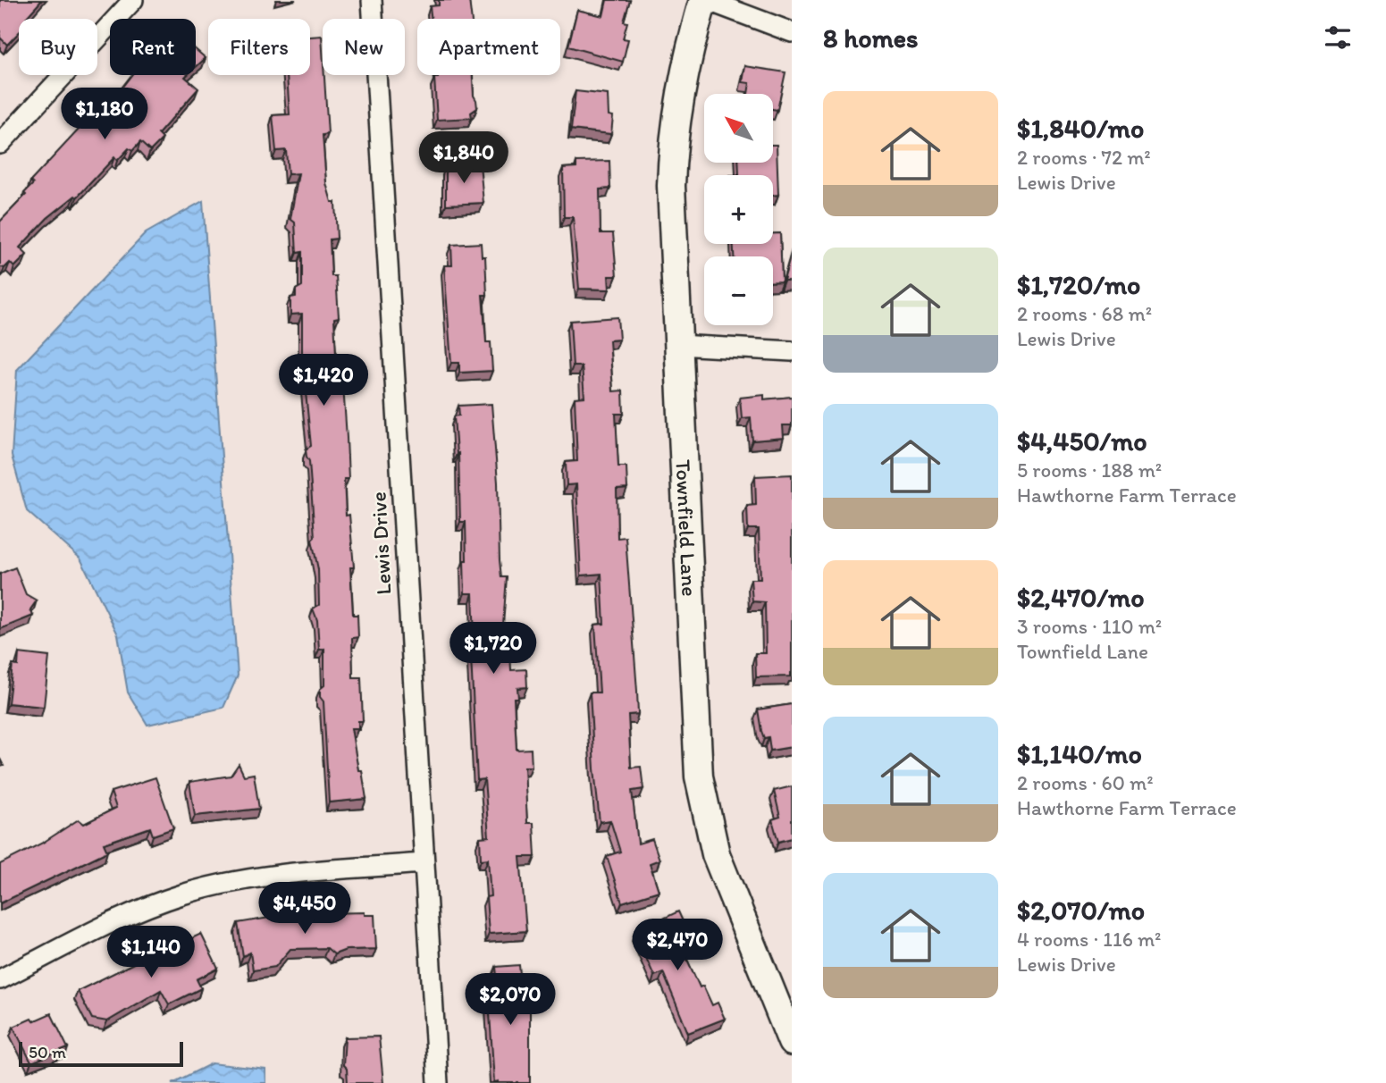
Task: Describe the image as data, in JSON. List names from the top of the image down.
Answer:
{
  "streets": {
    "street": ["Townfield Lane", "Lewis Drive"]
  },
  "scale_bar": "50 m",
  "north": "top left",
  "page": {
    "heading": "8 homes",
    "chip": [
      "Buy",
      "Rent",
      "Filters",
      "New",
      "Apartment"
    ],
    "list": [
      {
        "name": "$1,840/mo",
        "note": "2 rooms · 72 m² · Lewis Drive"
      },
      {
        "name": "$1,720/mo",
        "note": "2 rooms · 68 m² · Lewis Drive"
      },
      {
        "name": "$4,450/mo",
        "note": "5 rooms · 188 m² · Hawthorne Farm Terrace"
      },
      {
        "name": "$2,470/mo",
        "note": "3 rooms · 110 m² · Townfield Lane"
      },
      {
        "name": "$1,140/mo",
        "note": "2 rooms · 60 m² · Hawthorne Farm Terrace"
      },
      {
        "name": "$2,070/mo",
        "note": "4 rooms · 116 m² · Lewis Drive"
      }
    ],
    "price": [
      "$1,180",
      "$1,840",
      "$1,420",
      "$1,720",
      "$4,450",
      "$2,470",
      "$1,140",
      "$2,070"
    ],
    "map_buttons": ["+", "−"],
    "scale": "50 m"
  }
}
